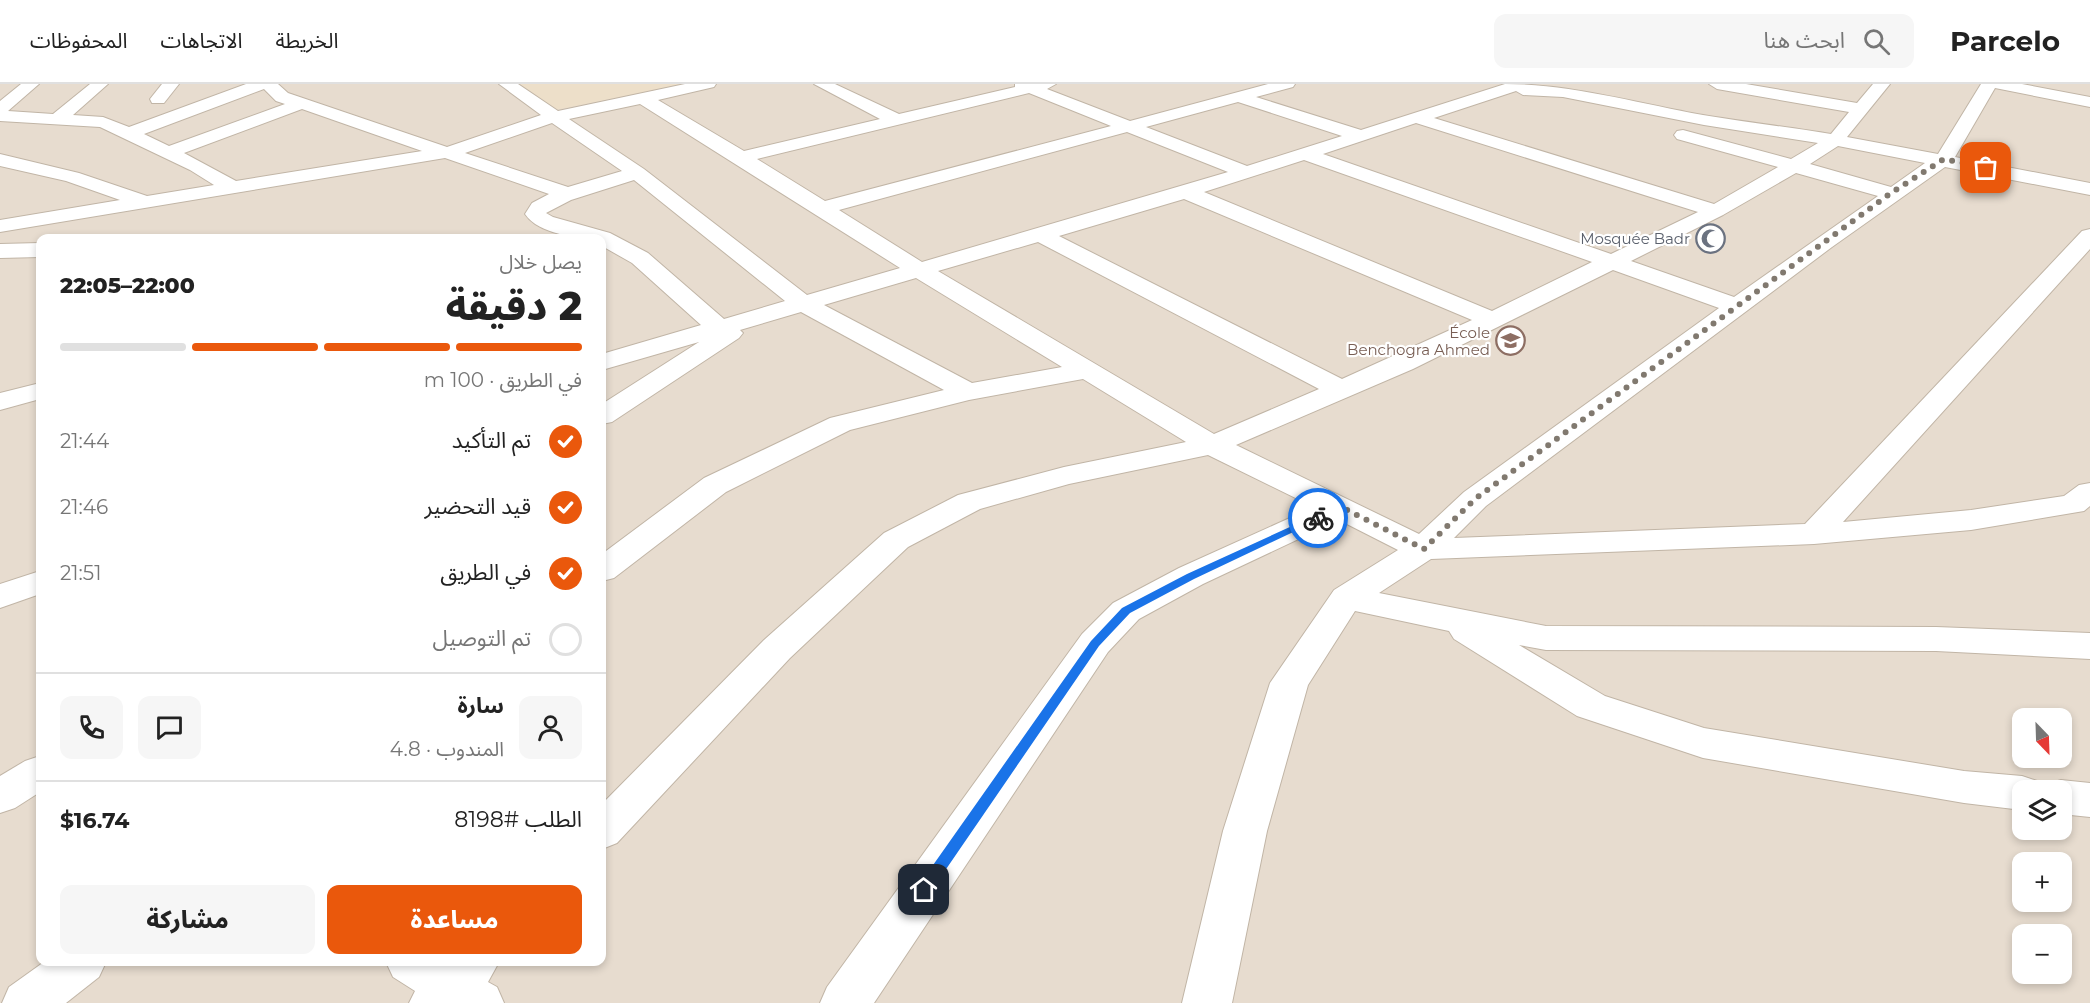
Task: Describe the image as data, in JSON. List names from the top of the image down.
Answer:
{
  "places": {
    "mosque": ["Mosquée Badr"],
    "school or university": ["École Benchogra Ahmed"]
  },
  "north": "bottom right",
  "page": {
    "header": "Parcelo",
    "search": "ابحث هنا",
    "nav": ["الخريطة", "الاتجاهات", "المحفوظات"],
    "heading": ["2 دقيقة", "يصل خلال", "22:00–22:05"],
    "panel": [
      "سارة",
      "المندوب · 4.8",
      "الطلب #8198",
      "$16.74"
    ],
    "bar": "في الطريق · 100 m",
    "list": [
      ["تم التأكيد", "21:44"],
      ["قيد التحضير", "21:46"],
      ["في الطريق", "21:51"],
      "تم التوصيل"
    ],
    "map_buttons": ["+", "−"],
    "buttons": ["مساعدة", "مشاركة"]
  }
}
